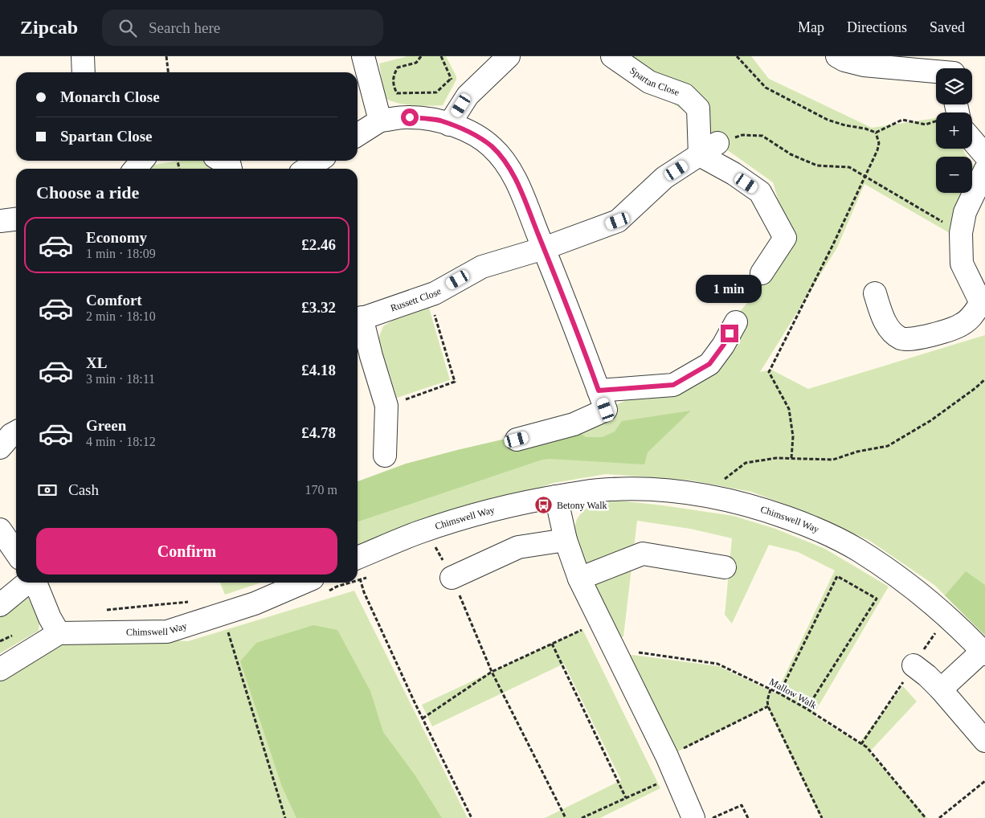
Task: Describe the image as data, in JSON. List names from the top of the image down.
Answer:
{
  "streets": {
    "street": ["Spartan Close", "Russett Close", "Chimswell Way"],
    "path": ["Mallow Walk"]
  },
  "places": {
    "bus stop": ["Betony Walk"]
  },
  "page": {
    "header": "Zipcab",
    "search": "Search here",
    "nav": ["Map", "Directions", "Saved"],
    "map_buttons": ["+", "−"],
    "banner": ["Monarch Close", "Spartan Close"],
    "heading": "Choose a ride",
    "list": [
      {
        "name": "Economy",
        "note": "1 min · 18:09",
        "value": "£2.46"
      },
      {
        "name": "Comfort",
        "note": "2 min · 18:10",
        "value": "£3.32"
      },
      {
        "name": "XL",
        "note": "3 min · 18:11",
        "value": "£4.18"
      },
      {
        "name": "Green",
        "note": "4 min · 18:12",
        "value": "£4.78"
      }
    ],
    "bubble": "1 min",
    "pay": ["Cash", "170 m"],
    "buttons": "Confirm"
  }
}
